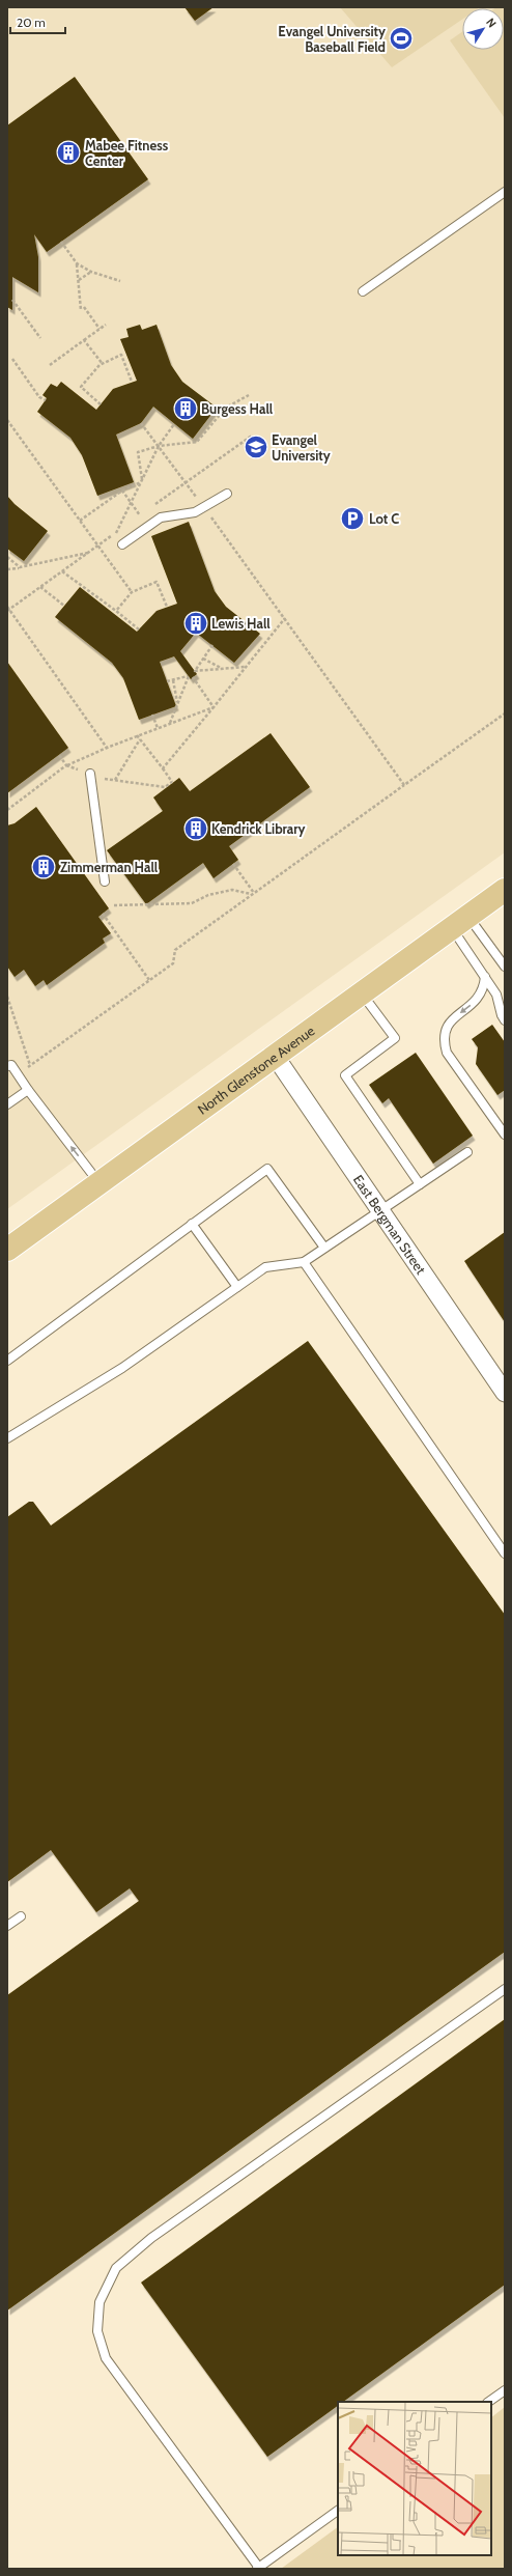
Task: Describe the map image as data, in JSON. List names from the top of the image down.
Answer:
{
  "streets": {
    "main road": ["North Glenstone Avenue"],
    "street": ["East Bergman Street"]
  },
  "crossings": [
    ["North Glenstone Avenue", "East Bergman Street"]
  ],
  "places": {
    "sports": ["Evangel University Baseball Field"],
    "building": [
      "Mabee Fitness Center",
      "Burgess Hall",
      "Lewis Hall",
      "Kendrick Library",
      "Zimmerman Hall"
    ],
    "school or university": ["Evangel University"],
    "parking": ["Lot C"]
  },
  "scale_bar": "20 m",
  "north": "top right"
}
